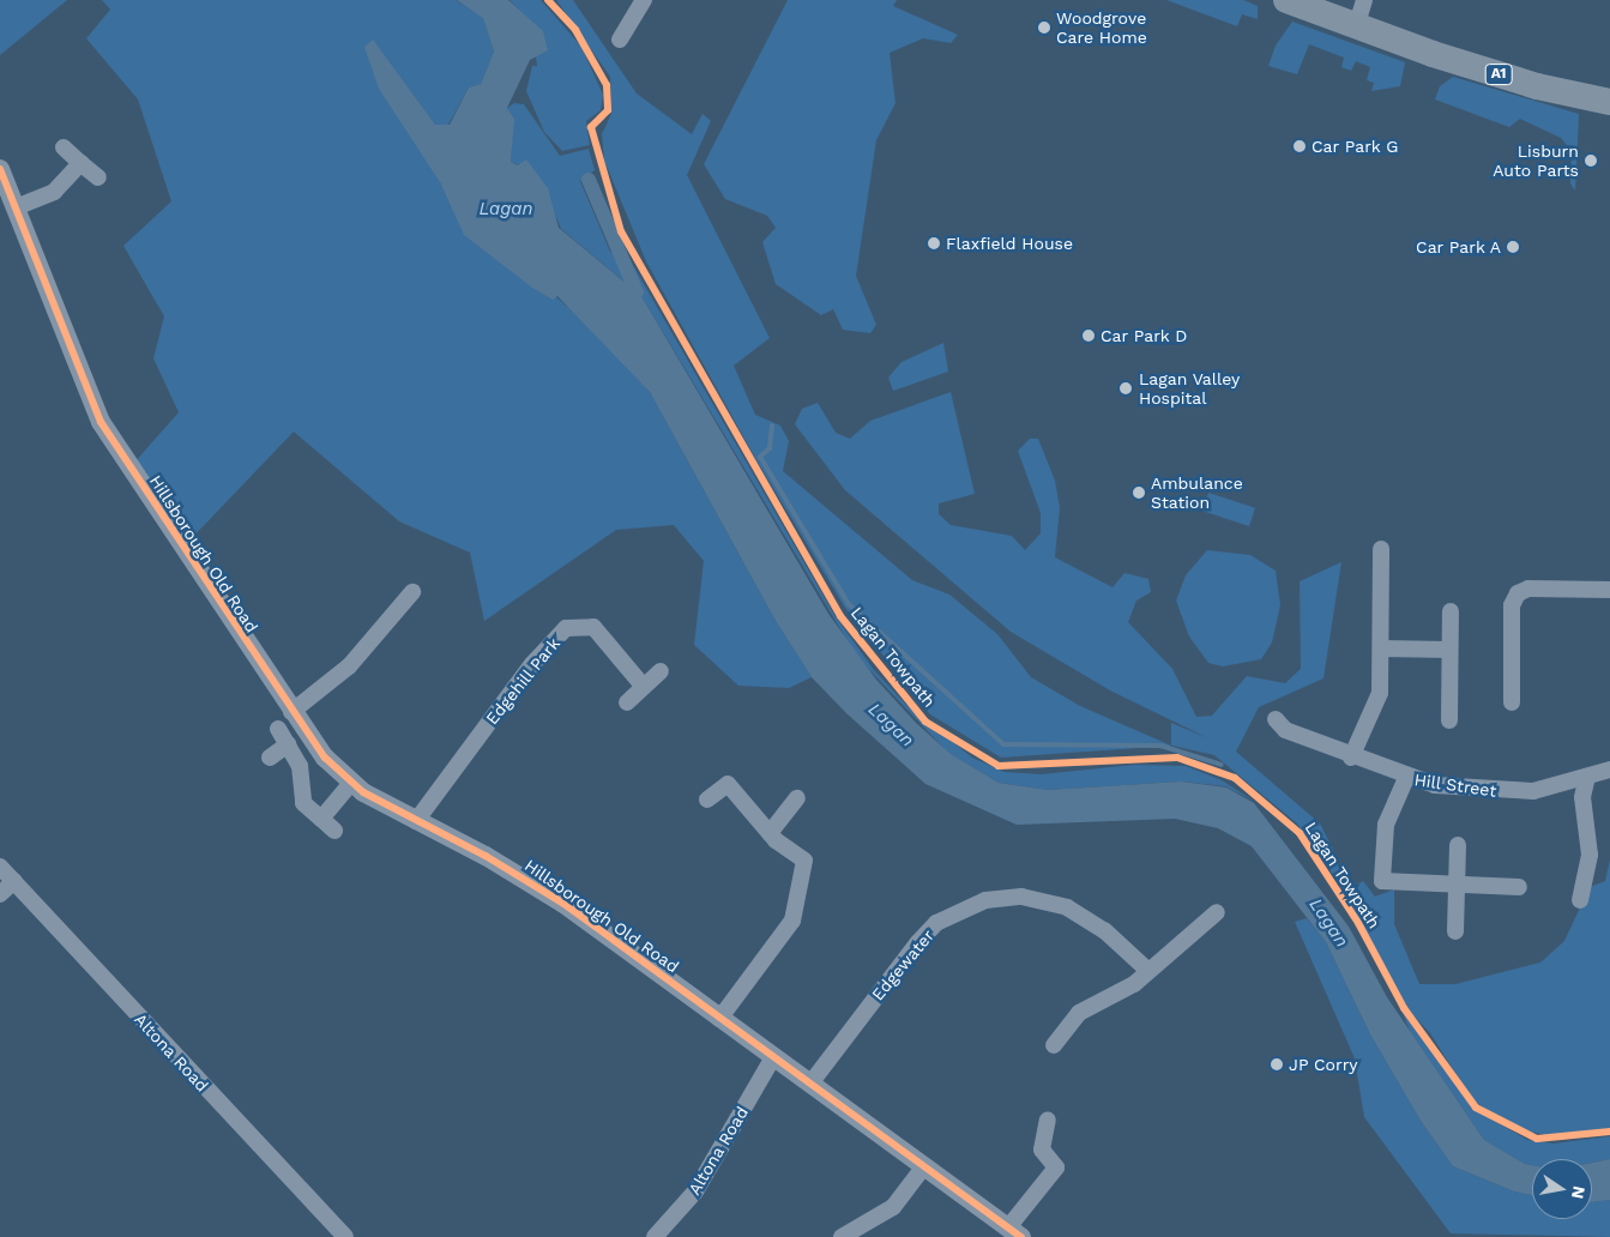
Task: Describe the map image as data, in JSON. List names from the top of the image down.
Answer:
{
  "streets": {
    "highway": ["A1"],
    "street": [
      "Hillsborough Old Road",
      "Edgehill Park",
      "Hill Street",
      "Edgewater",
      "Altona Road"
    ],
    "cycle path": ["Lagan Towpath"]
  },
  "crossings": [
    ["Hillsborough Old Road", "Edgehill Park"],
    ["Hillsborough Old Road", "Edgewater"],
    ["Hillsborough Old Road", "Altona Road"]
  ],
  "water": ["Lagan"],
  "places": [
    "Woodgrove Care Home",
    "Car Park G",
    "Lisburn Auto Parts",
    "Flaxfield House",
    "Car Park A",
    "Car Park D",
    "Lagan Valley Hospital",
    "Ambulance Station",
    "JP Corry"
  ],
  "north": "right"
}
